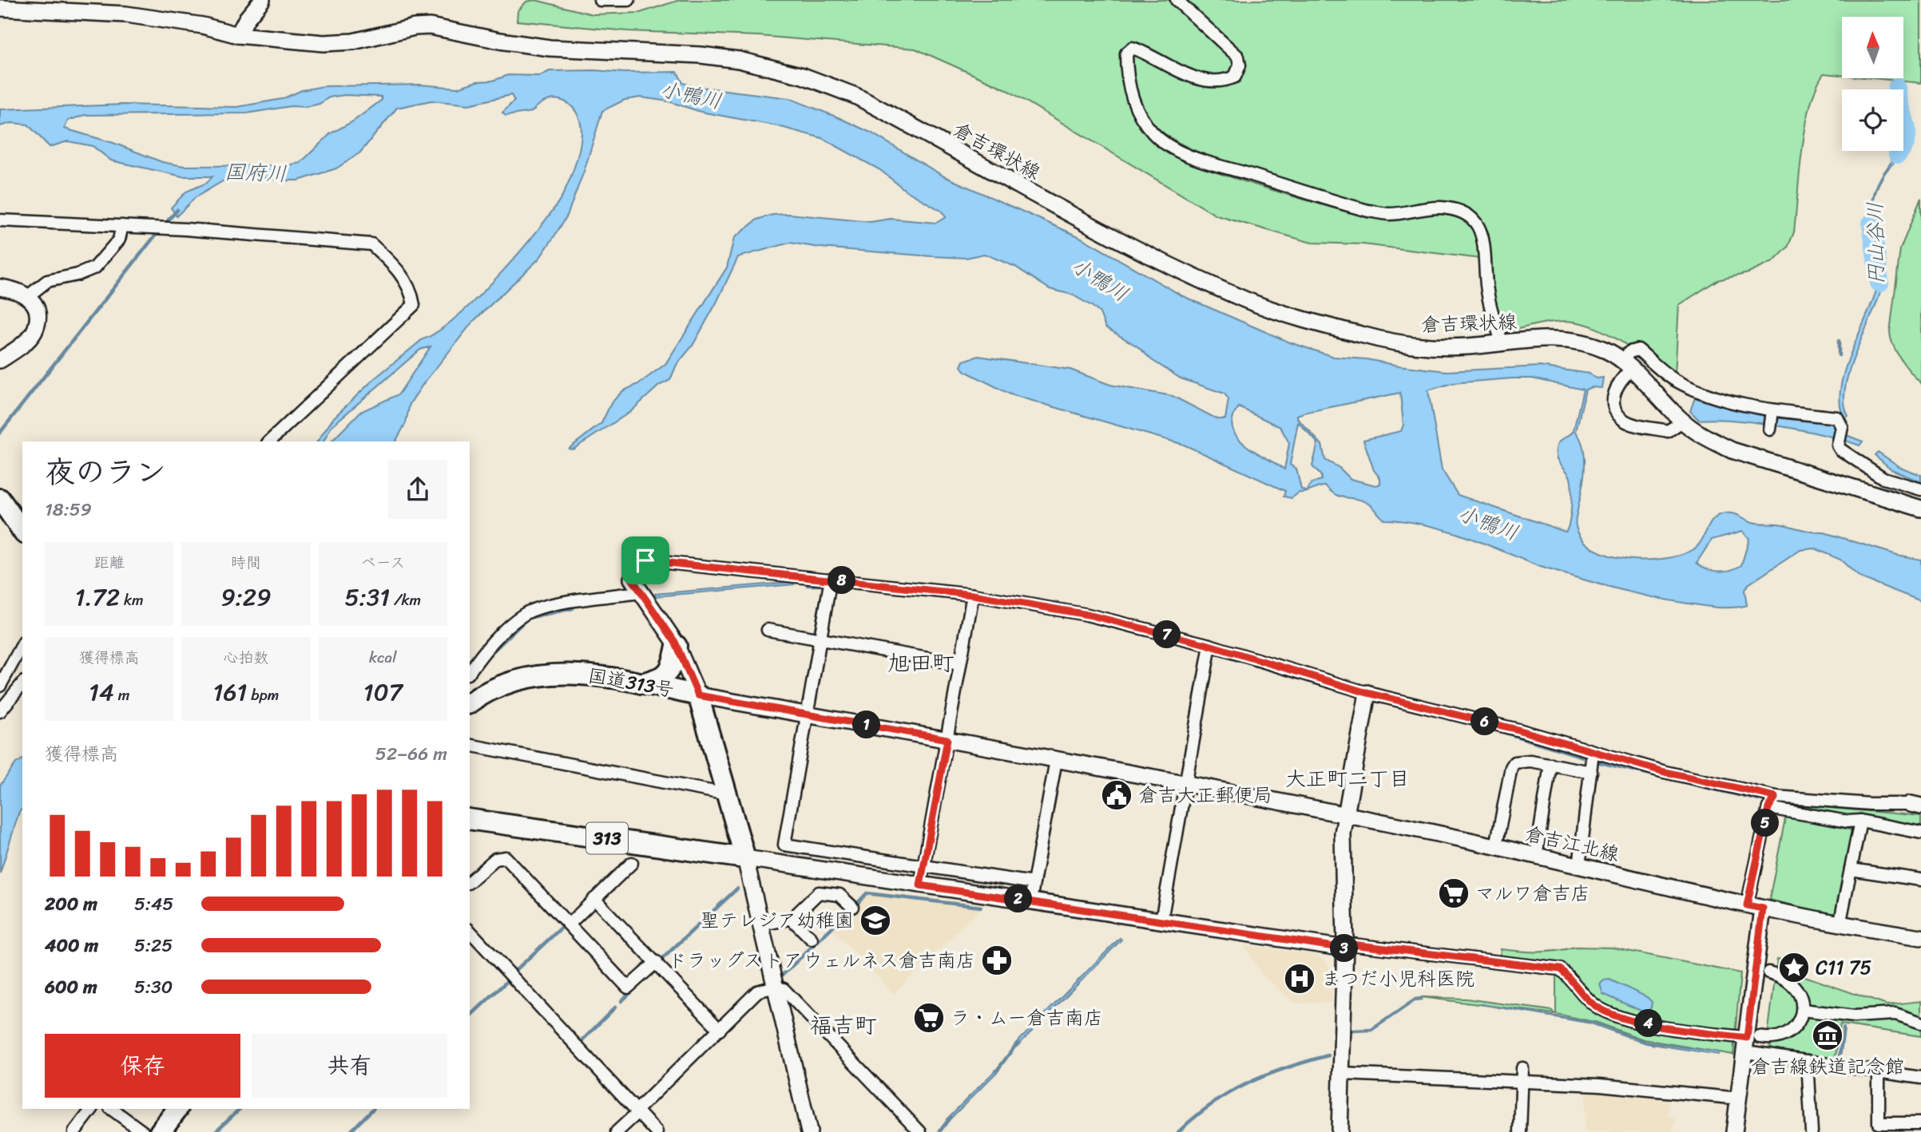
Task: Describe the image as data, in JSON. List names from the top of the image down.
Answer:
{
  "streets": {
    "highway": ["国道313号", "313"],
    "main road": ["倉吉環状線", "倉吉江北線"]
  },
  "crossings": [
    ["国道313号", "313"],
    ["国道313号", "倉吉江北線"]
  ],
  "districts": ["旭田町", "大正町二丁目", "福吉町"],
  "water": ["小鴨川", "国府川", "円山谷川"],
  "places": {
    "public building": ["倉吉大正郵便局"],
    "supermarket": ["マルワ倉吉店", "ラ・ムー倉吉南店"],
    "school or university": ["聖テレジア幼稚園"],
    "pharmacy": ["ドラッグストアウェルネス倉吉南店"],
    "place": ["C11 75"],
    "hospital": ["まつだ小児科医院"],
    "museum": ["倉吉線鉄道記念館"]
  },
  "north": "top",
  "page": {
    "heading": ["夜のラン", "18:59"],
    "stats": [
      ["距離", "1.72 km"],
      ["時間", "9:29"],
      ["ペース", "5:31 /km"],
      ["獲得標高", "14 m"],
      ["心拍数", "161 bpm"],
      ["kcal", "107"]
    ],
    "pins": [
      "8",
      "7",
      "6",
      "1",
      "5",
      "2",
      "3",
      "4"
    ],
    "chart": ["獲得標高", "52–66 m"],
    "list": [
      {
        "name": "200 m",
        "note": "5:45"
      },
      {
        "name": "400 m",
        "note": "5:25"
      },
      {
        "name": "600 m",
        "note": "5:30"
      }
    ],
    "buttons": ["保存", "共有"]
  }
}
